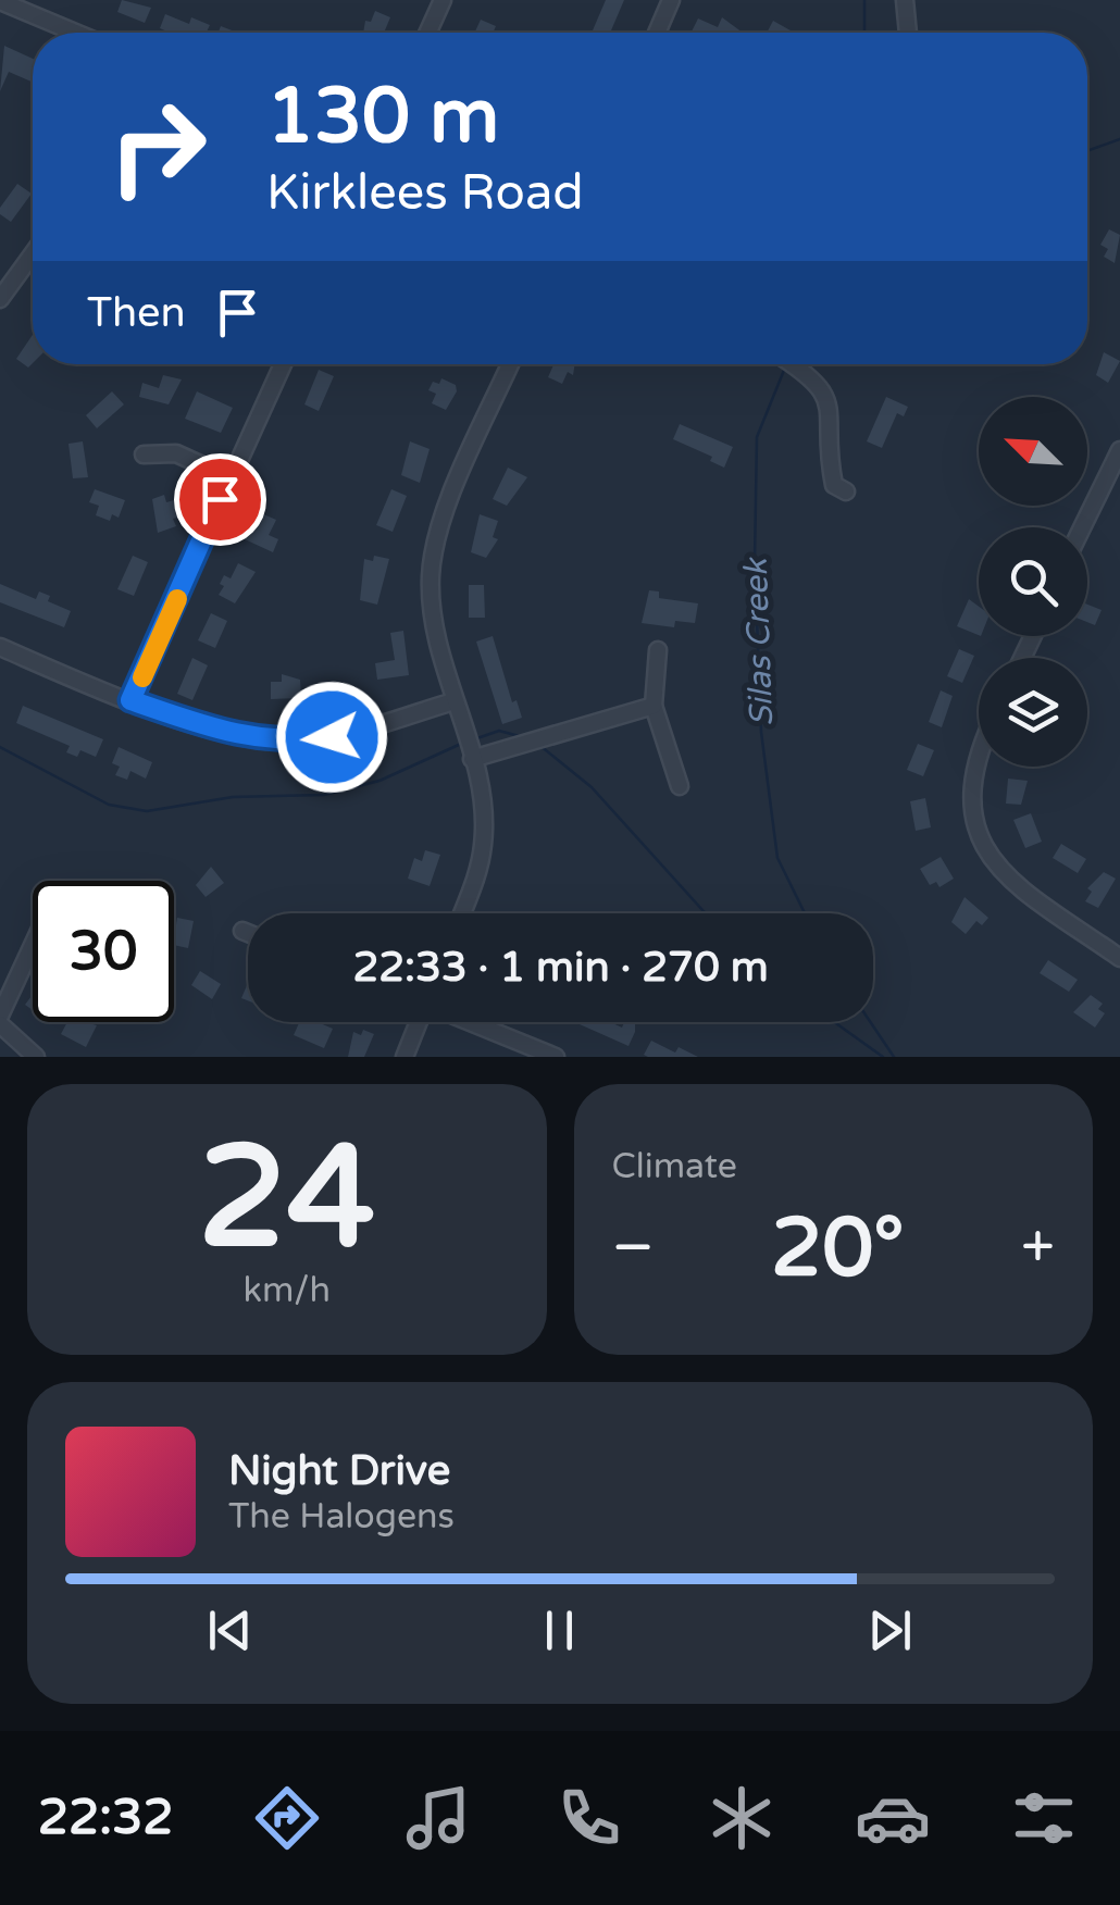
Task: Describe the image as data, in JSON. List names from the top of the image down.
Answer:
{
  "water": ["Silas Creek"],
  "north": "top left",
  "page": {
    "turn": ["130 m", "Kirklees Road"],
    "then": "Then",
    "limit": "30",
    "trip": "22:33 · 1 min · 270 m",
    "tile": [
      ["24", "km/h"],
      "Climate"
    ],
    "heat": ["−", "20°", "+"],
    "song": ["Night Drive", "The Halogens"],
    "tabs": "22:32"
  }
}
